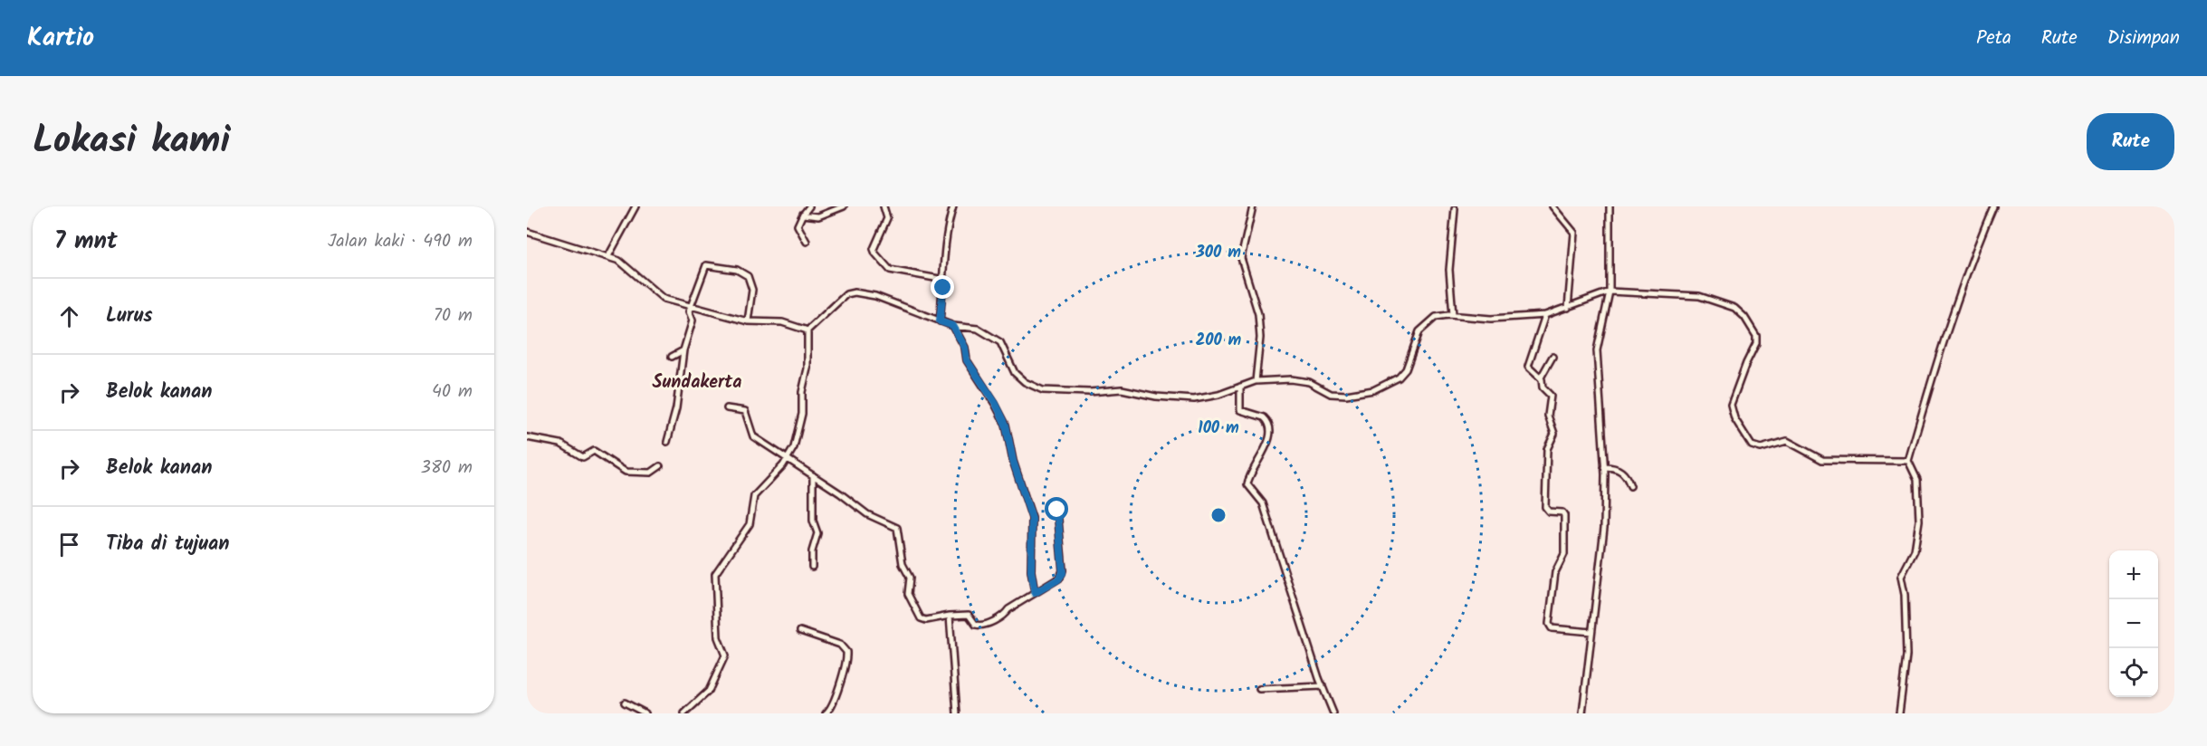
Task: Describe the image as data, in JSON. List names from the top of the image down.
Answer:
{
  "districts": ["Sundakerta"],
  "page": {
    "header": "Kartio",
    "nav": ["Peta", "Rute", "Disimpan"],
    "title": "Lokasi kami",
    "buttons": "Rute",
    "heading": ["7 mnt", "Jalan kaki · 490 m"],
    "list": [
      ["Lurus", "70 m"],
      ["Belok kanan", "40 m"],
      ["Belok kanan", "380 m"],
      "Tiba di tujuan"
    ],
    "map_buttons": ["+", "−"]
  },
  "rings": ["300 m", "200 m", "100 m"]
}
